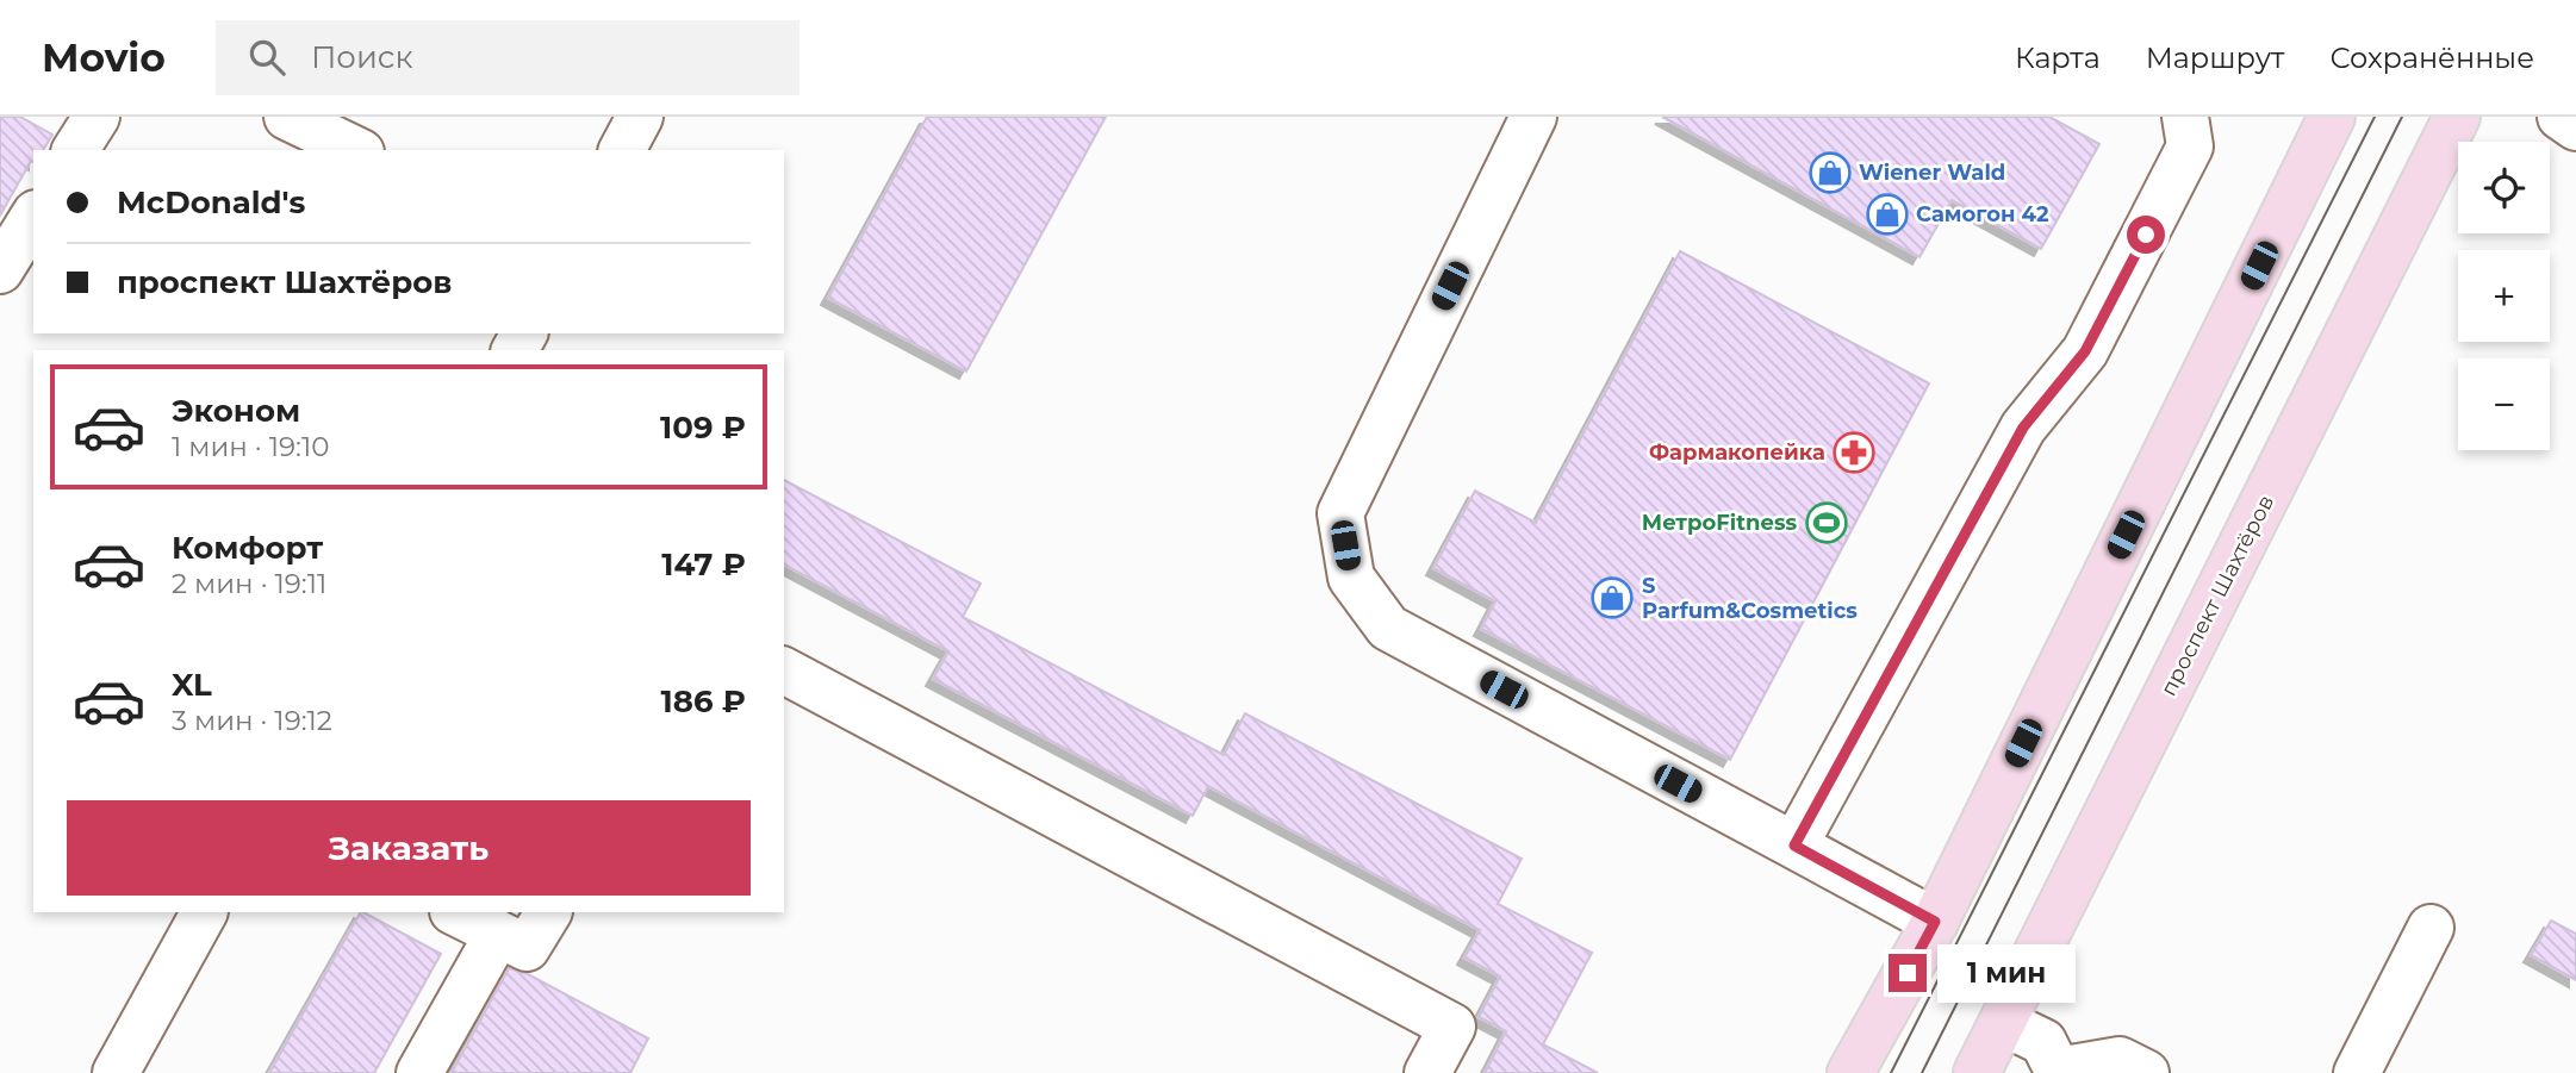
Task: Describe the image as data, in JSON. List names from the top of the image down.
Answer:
{
  "streets": {
    "main road": ["проспект Шахтёров"]
  },
  "places": {
    "shop": ["Wiener Wald", "Самогон 42", "S Parfum&Cosmetics"],
    "pharmacy": ["Фармакопейка"],
    "sports": ["МетроFitness"]
  },
  "page": {
    "header": "Movio",
    "search": "Поиск",
    "nav": ["Карта", "Маршрут", "Сохранённые"],
    "map_buttons": ["+", "−"],
    "banner": ["McDonald's", "проспект Шахтёров"],
    "list": [
      {
        "name": "Эконом",
        "note": "1 мин · 19:10",
        "value": "109 ₽"
      },
      {
        "name": "Комфорт",
        "note": "2 мин · 19:11",
        "value": "147 ₽"
      },
      {
        "name": "XL",
        "note": "3 мин · 19:12",
        "value": "186 ₽"
      }
    ],
    "buttons": "Заказать",
    "bubble": "1 мин"
  }
}
